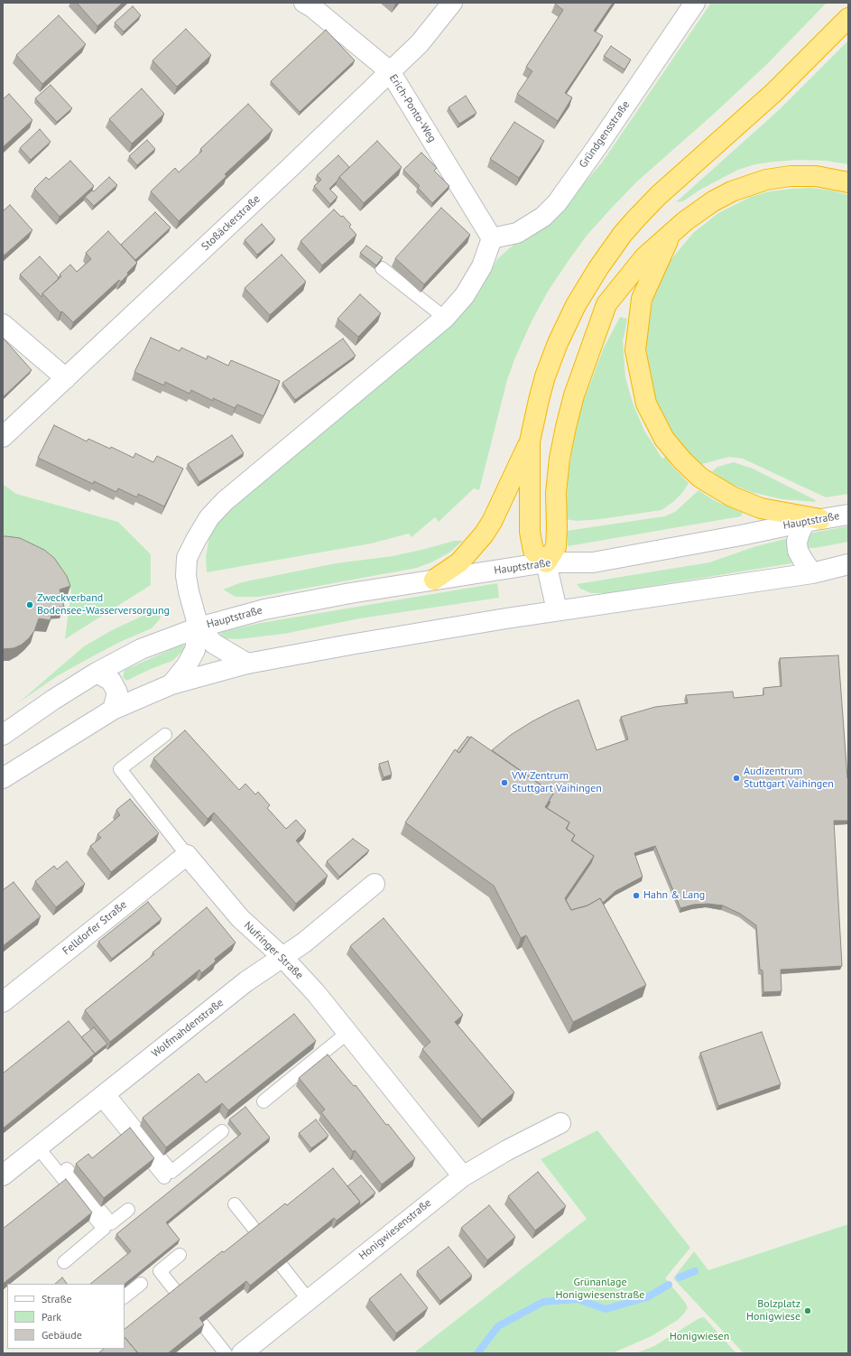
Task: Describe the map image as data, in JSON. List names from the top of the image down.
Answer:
{
  "streets": {
    "street": [
      "Erich-Ponto-Weg",
      "Gründgensstraße",
      "Stoßäckerstraße",
      "Hauptstraße",
      "Felldorfer Straße",
      "Nufringer Straße",
      "Wolfmahdenstraße",
      "Honigwiesenstraße"
    ]
  },
  "crossings": [
    ["Erich-Ponto-Weg", "Gründgensstraße"],
    ["Erich-Ponto-Weg", "Stoßäckerstraße"],
    ["Erich-Ponto-Weg", "Hauptstraße"],
    ["Gründgensstraße", "Hauptstraße"],
    ["Felldorfer Straße", "Nufringer Straße"],
    ["Nufringer Straße", "Wolfmahdenstraße"],
    ["Nufringer Straße", "Honigwiesenstraße"]
  ],
  "parks": ["Grünanlage Honigwiesenstraße", "Honigwiesen"],
  "places": [
    "Zweckverband Bodensee-Wasserversorgung",
    "Audizentrum Stuttgart Vaihingen",
    "VW Zentrum Stuttgart Vaihingen",
    "Hahn & Lang",
    "Bolzplatz Honigwiese"
  ],
  "legend": ["Straße", "Park", "Gebäude"]
}
